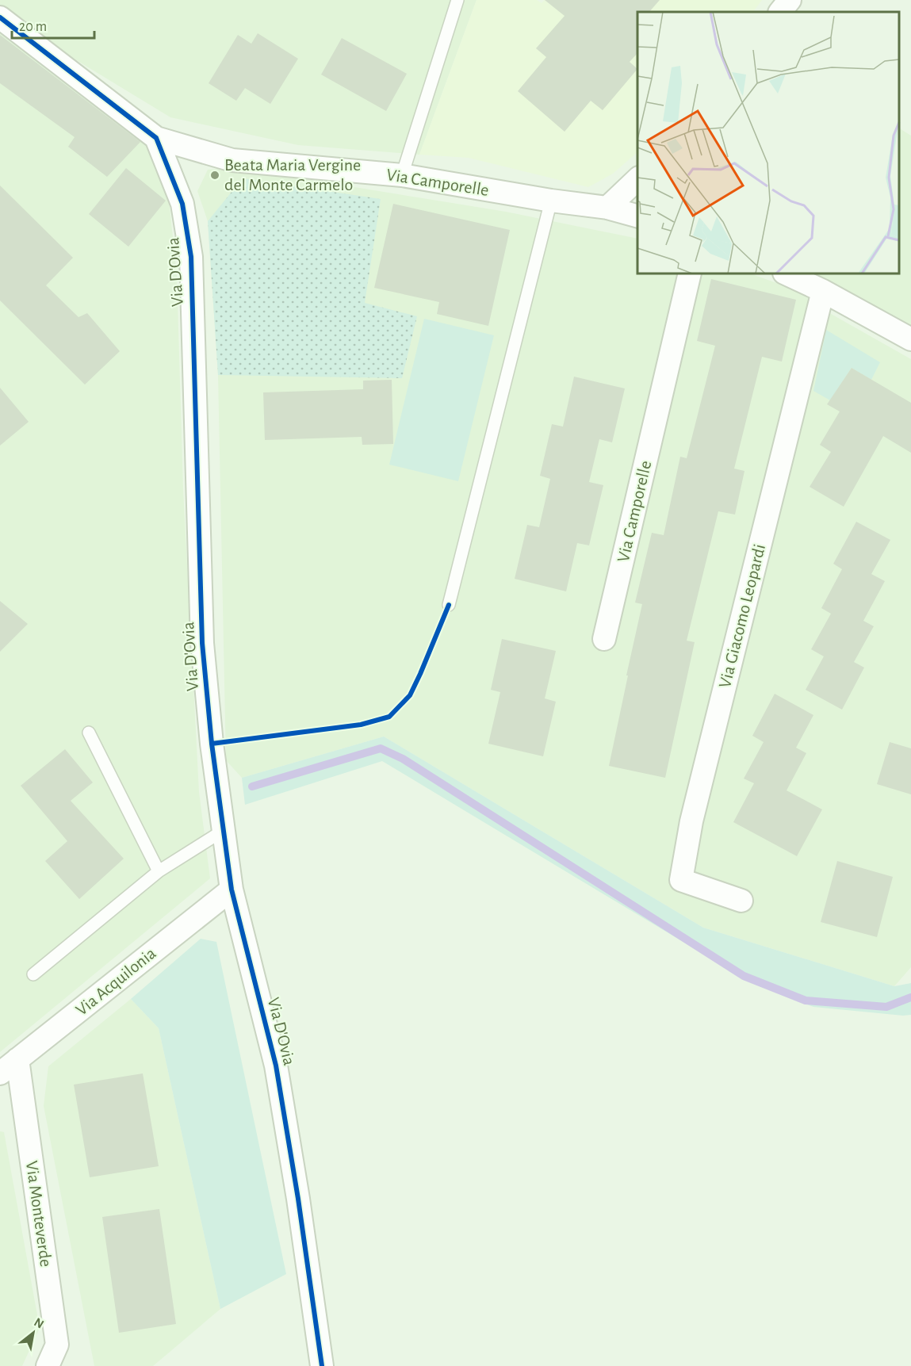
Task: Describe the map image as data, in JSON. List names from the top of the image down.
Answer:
{
  "streets": {
    "street": [
      "Via Camporelle",
      "Via D'Ovia",
      "Via Giacomo Leopardi",
      "Via Acquilonia",
      "Via Monteverde"
    ]
  },
  "crossings": [
    ["Via Camporelle", "Via D'Ovia"],
    ["Via D'Ovia", "Via Acquilonia"],
    ["Via Acquilonia", "Via Monteverde"]
  ],
  "places": ["Beata Maria Vergine del Monte Carmelo"],
  "scale_bar": "20 m",
  "north": "top right"
}
